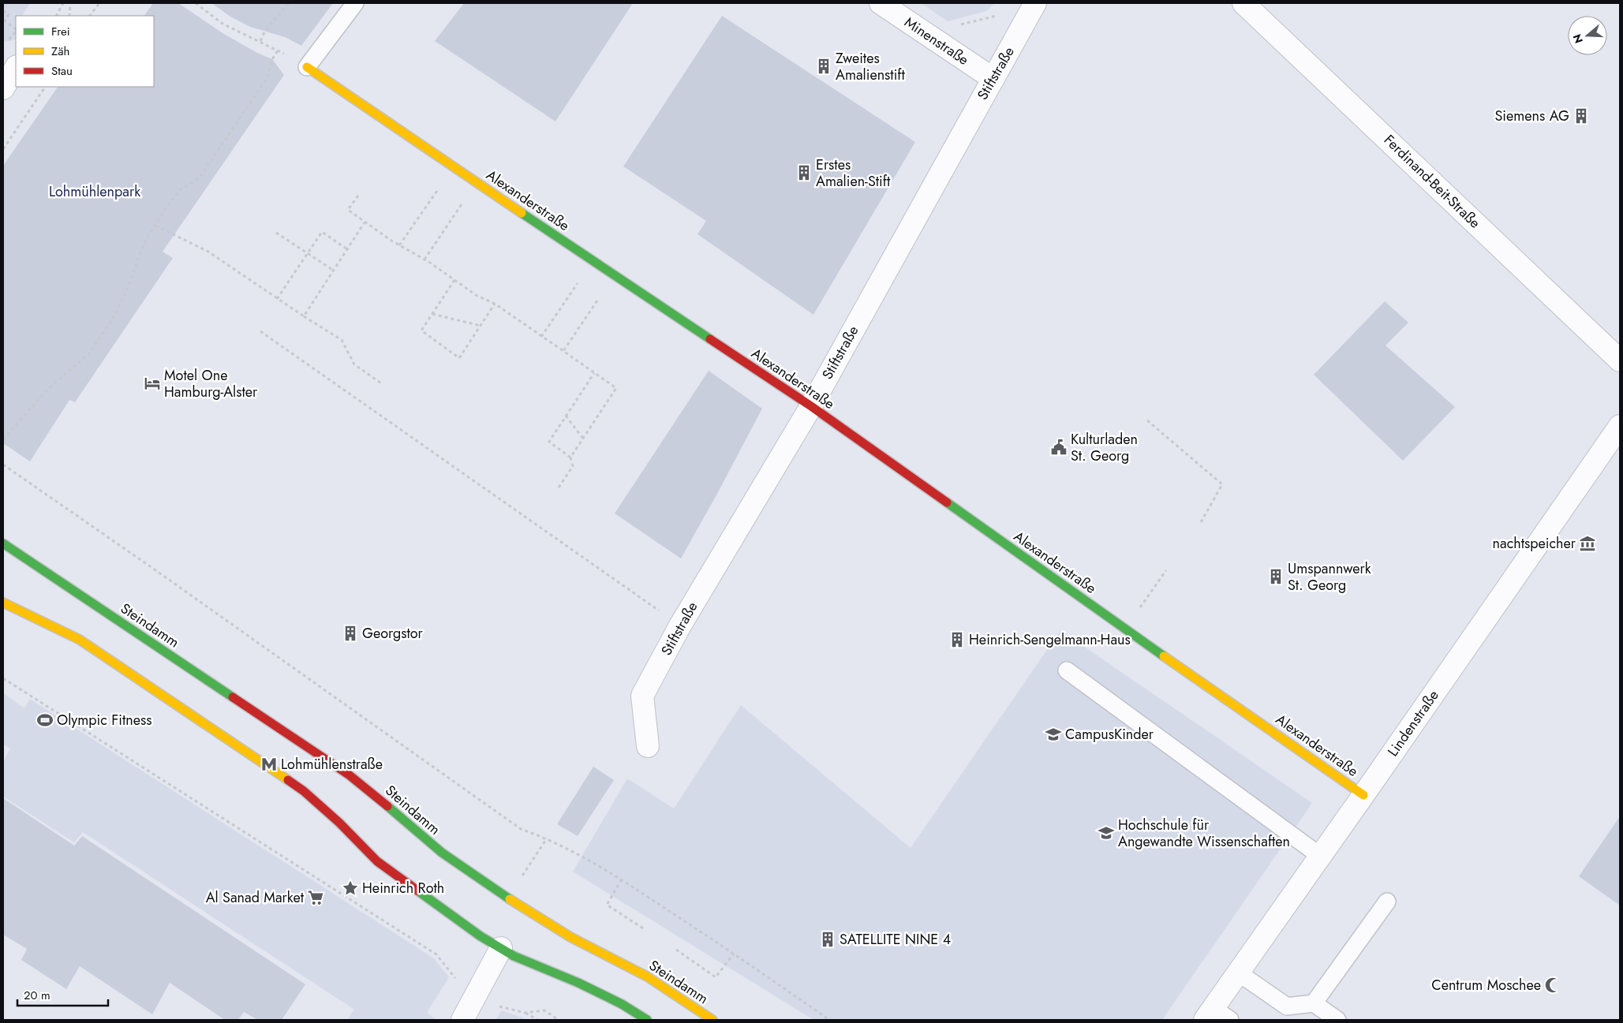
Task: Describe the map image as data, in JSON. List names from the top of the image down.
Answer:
{
  "streets": {
    "main road": ["Alexanderstraße", "Steindamm"],
    "street": [
      "Minenstraße",
      "Stiftstraße",
      "Ferdinand-Beit-Straße",
      "Lindenstraße"
    ]
  },
  "crossings": [
    ["Minenstraße", "Stiftstraße"],
    ["Stiftstraße", "Alexanderstraße"],
    ["Alexanderstraße", "Lindenstraße"]
  ],
  "parks": ["Lohmühlenpark"],
  "places": {
    "building": [
      "Zweites Amalienstift",
      "Siemens AG",
      "Erstes Amalien-Stift",
      "Umspannwerk St. Georg",
      "Georgstor",
      "Heinrich-Sengelmann-Haus",
      "SATELLITE NINE 4"
    ],
    "hotel": ["Motel One Hamburg-Alster"],
    "public building": ["Kulturladen St. Georg"],
    "museum": ["nachtspeicher"],
    "sports": ["Olympic Fitness"],
    "school or university": ["CampusKinder", "Hochschule für Angewandte Wissenschaften"],
    "metro station": ["Lohmühlenstraße"],
    "place": ["Heinrich Roth"],
    "supermarket": ["Al Sanad Market"],
    "mosque": ["Centrum Moschee"]
  },
  "legend": ["Frei", "Zäh", "Stau"],
  "scale_bar": "20 m",
  "north": "left"
}
